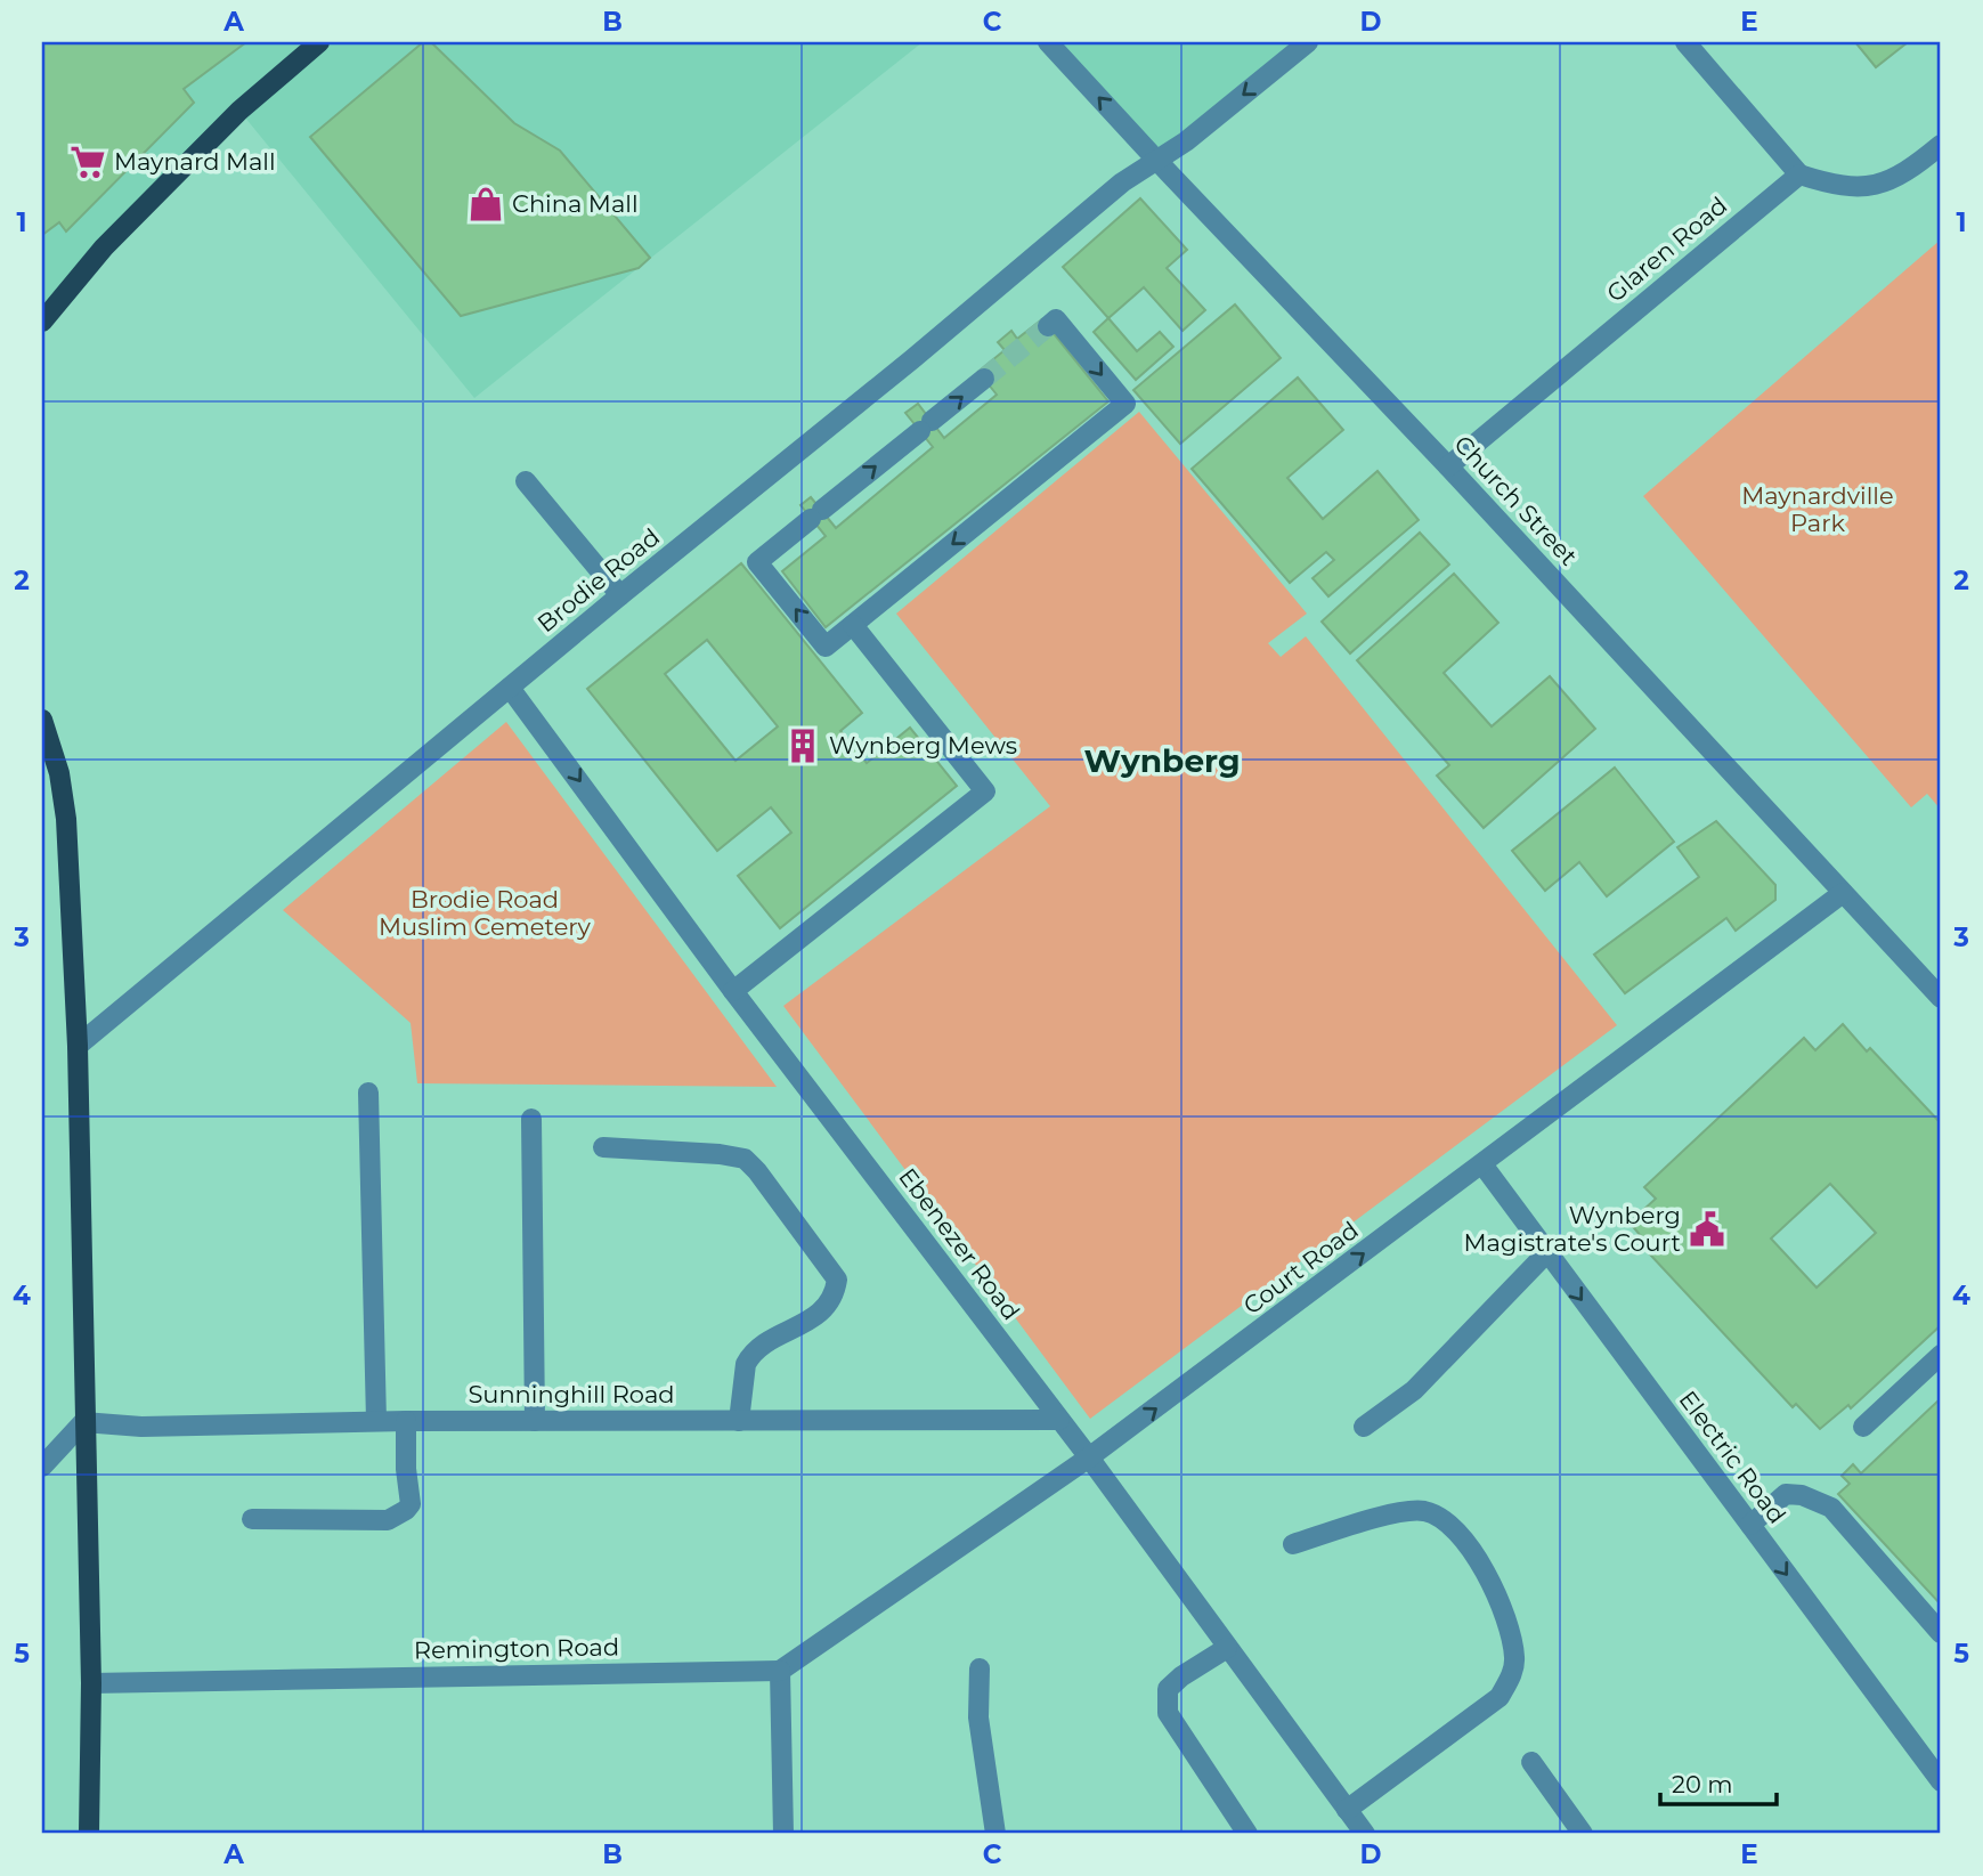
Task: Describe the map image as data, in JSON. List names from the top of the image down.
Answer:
{
  "streets": {
    "street": [
      "Glaren Road",
      "Church Street",
      "Brodie Road",
      "Ebenezer Road",
      "Court Road",
      "Sunninghill Road",
      "Electric Road",
      "Remington Road"
    ]
  },
  "crossings": [
    ["Glaren Road", "Church Street"],
    ["Church Street", "Brodie Road"],
    ["Church Street", "Court Road"],
    ["Brodie Road", "Ebenezer Road"],
    ["Ebenezer Road", "Court Road"],
    ["Ebenezer Road", "Sunninghill Road"],
    ["Court Road", "Electric Road"],
    ["Court Road", "Remington Road"]
  ],
  "one_way": ["Electric Road"],
  "districts": ["Wynberg"],
  "parks": ["Maynardville Park", "Brodie Road Muslim Cemetery"],
  "places": {
    "supermarket": ["Maynard Mall"],
    "shop": ["China Mall"],
    "building": ["Wynberg Mews"],
    "public building": ["Wynberg Magistrate's Court"]
  },
  "scale_bar": "20 m",
  "grid": {
    "columns": [
      "A",
      "B",
      "C",
      "D",
      "E"
    ],
    "rows": [
      "1",
      "2",
      "3",
      "4",
      "5"
    ]
  }
}
